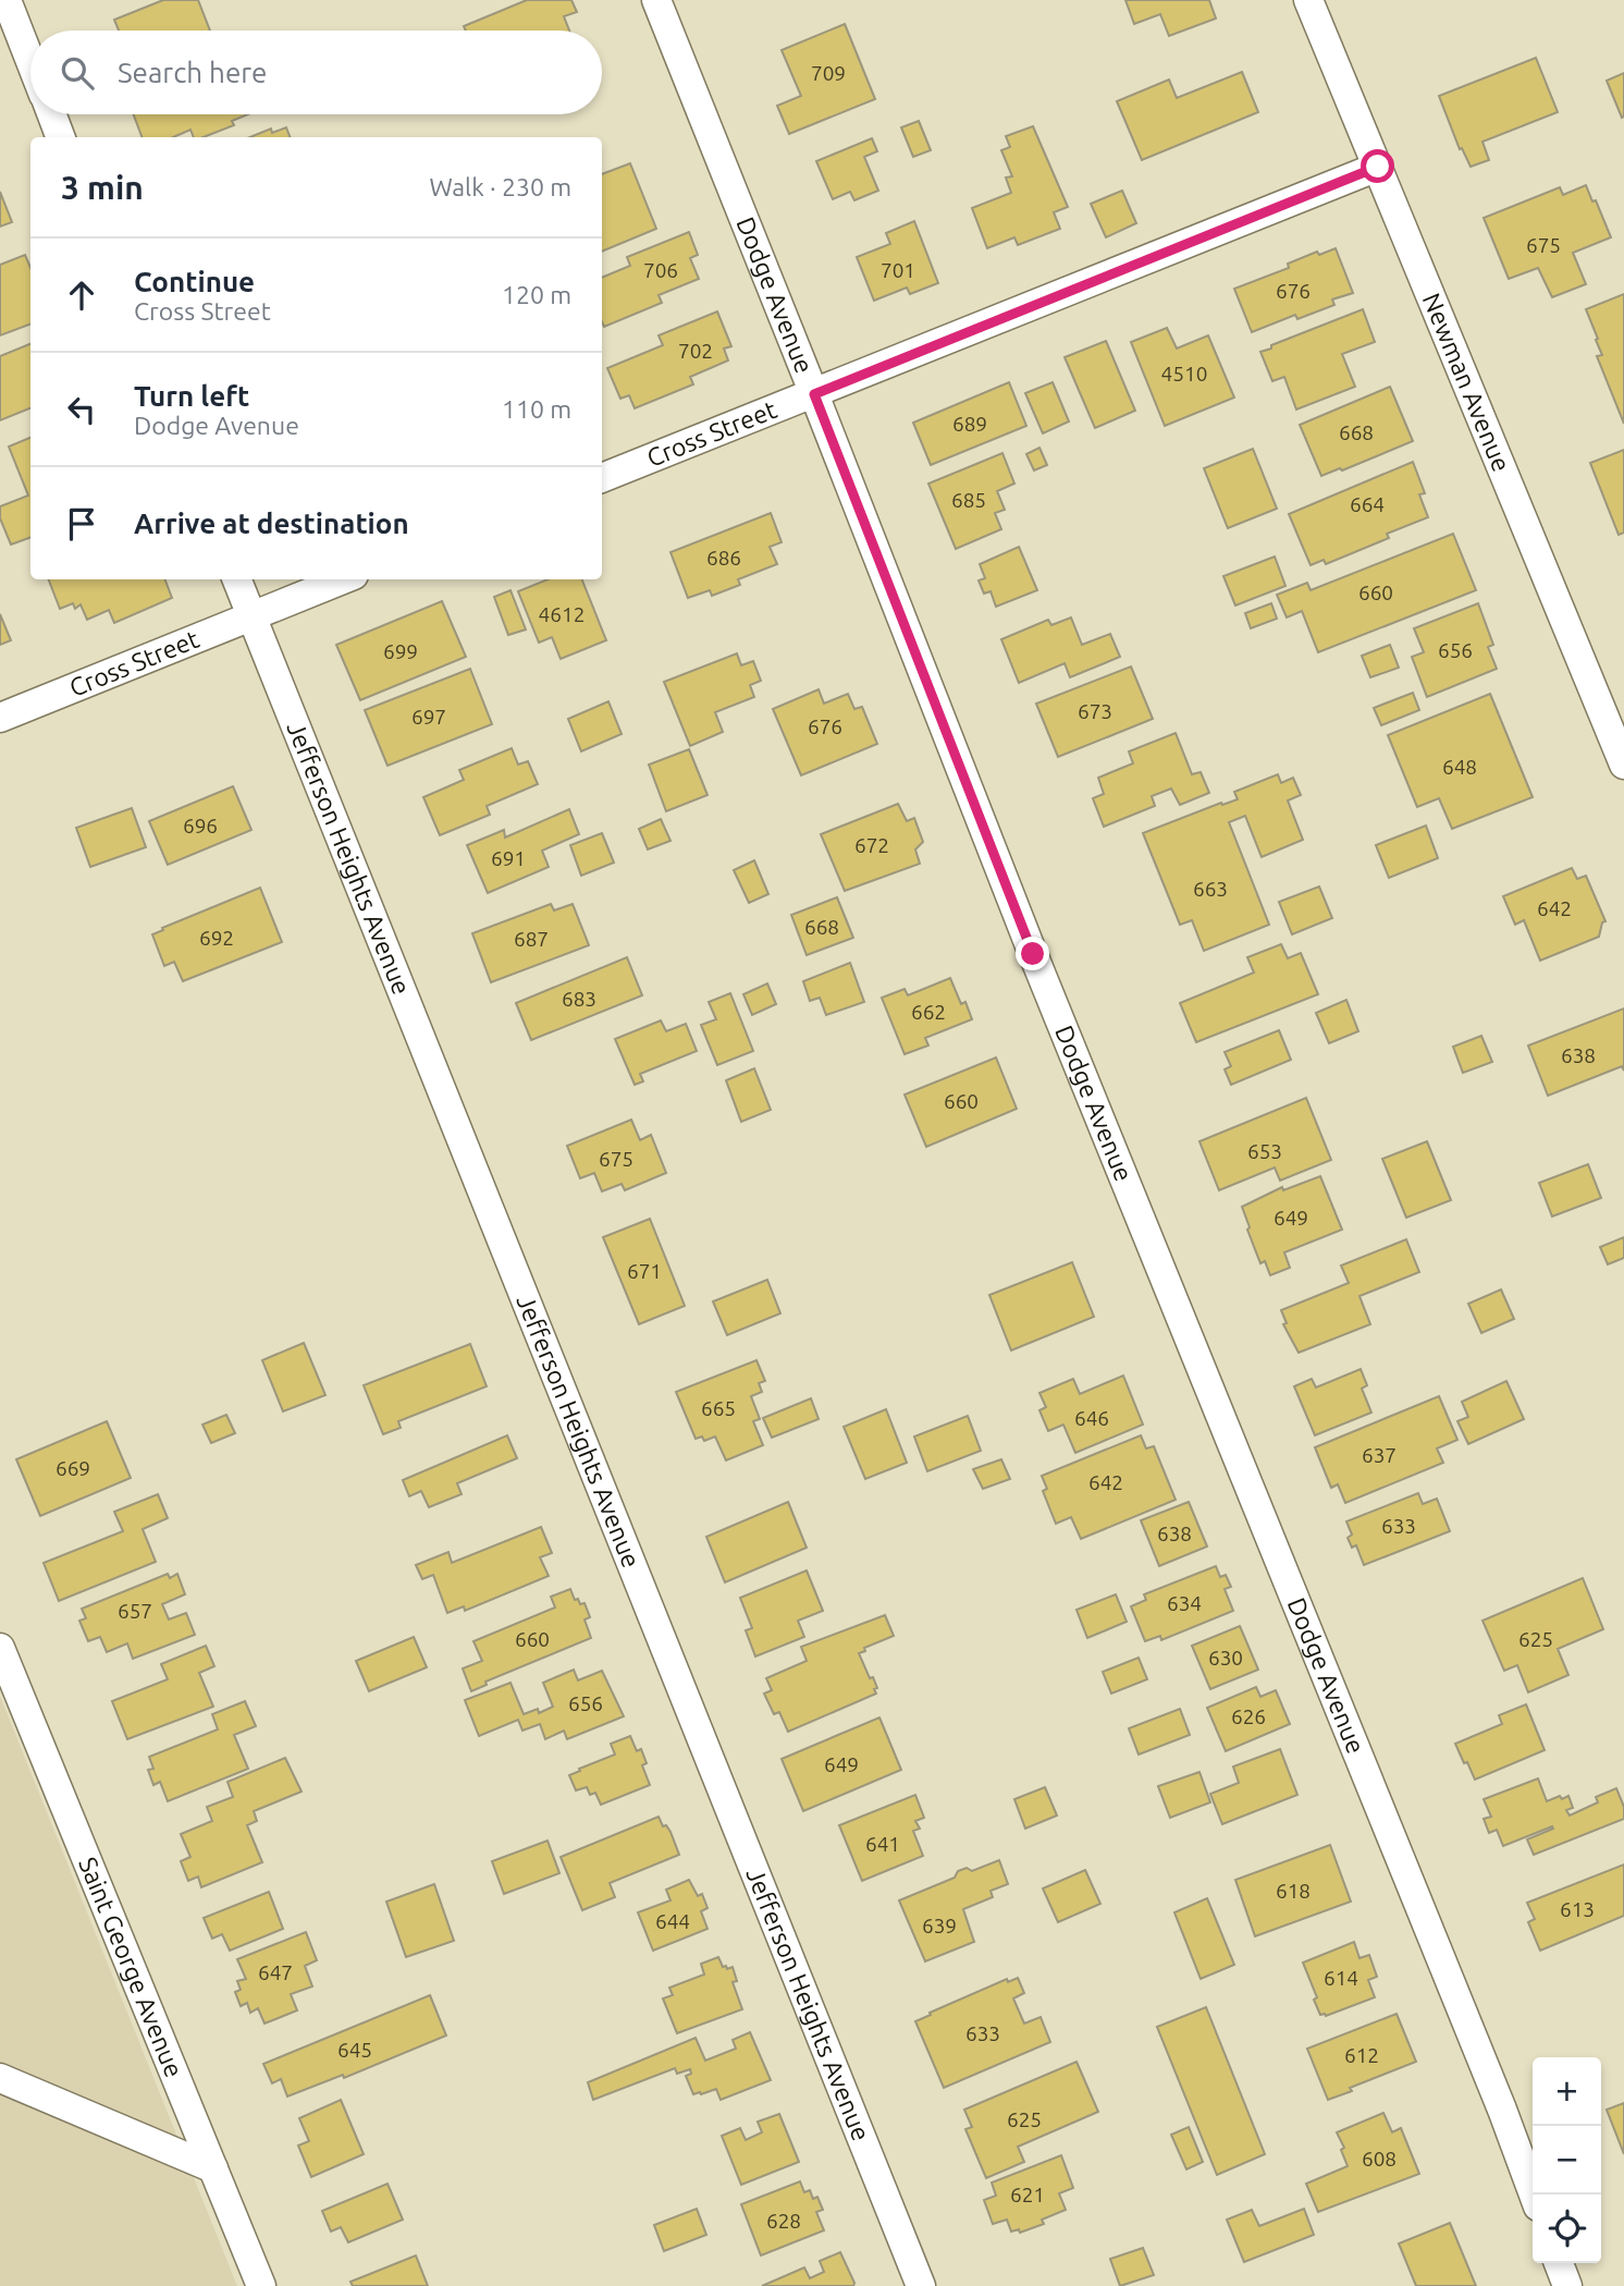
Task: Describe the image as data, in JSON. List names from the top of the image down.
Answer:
{
  "streets": {
    "street": [
      "Dodge Avenue",
      "Newman Avenue",
      "Cross Street",
      "Jefferson Heights Avenue",
      "Saint George Avenue"
    ]
  },
  "crossings": [
    ["Dodge Avenue", "Cross Street"],
    ["Newman Avenue", "Cross Street"],
    ["Cross Street", "Jefferson Heights Avenue"]
  ],
  "house_numbers": [
    "709",
    "675",
    "706",
    "701",
    "676",
    "702",
    "4510",
    "689",
    "668",
    "685",
    "664",
    "686",
    "660",
    "4612",
    "656",
    "699",
    "673",
    "697",
    "676",
    "648",
    "696",
    "672",
    "691",
    "663",
    "642",
    "668",
    "692",
    "687",
    "683",
    "662",
    "638",
    "660",
    "653",
    "675",
    "649",
    "671",
    "665",
    "646",
    "637",
    "669",
    "642",
    "633",
    "638",
    "634",
    "657",
    "660",
    "625",
    "630",
    "656",
    "626",
    "649",
    "641",
    "618",
    "613",
    "644",
    "639",
    "647",
    "614",
    "633",
    "645",
    "612",
    "625",
    "608",
    "621",
    "628"
  ],
  "page": {
    "search": "Search here",
    "heading": ["3 min", "Walk · 230 m"],
    "list": [
      ["Continue", "Cross Street", "120 m"],
      ["Turn left", "Dodge Avenue", "110 m"],
      "Arrive at destination"
    ],
    "map_buttons": ["+", "−"]
  }
}
